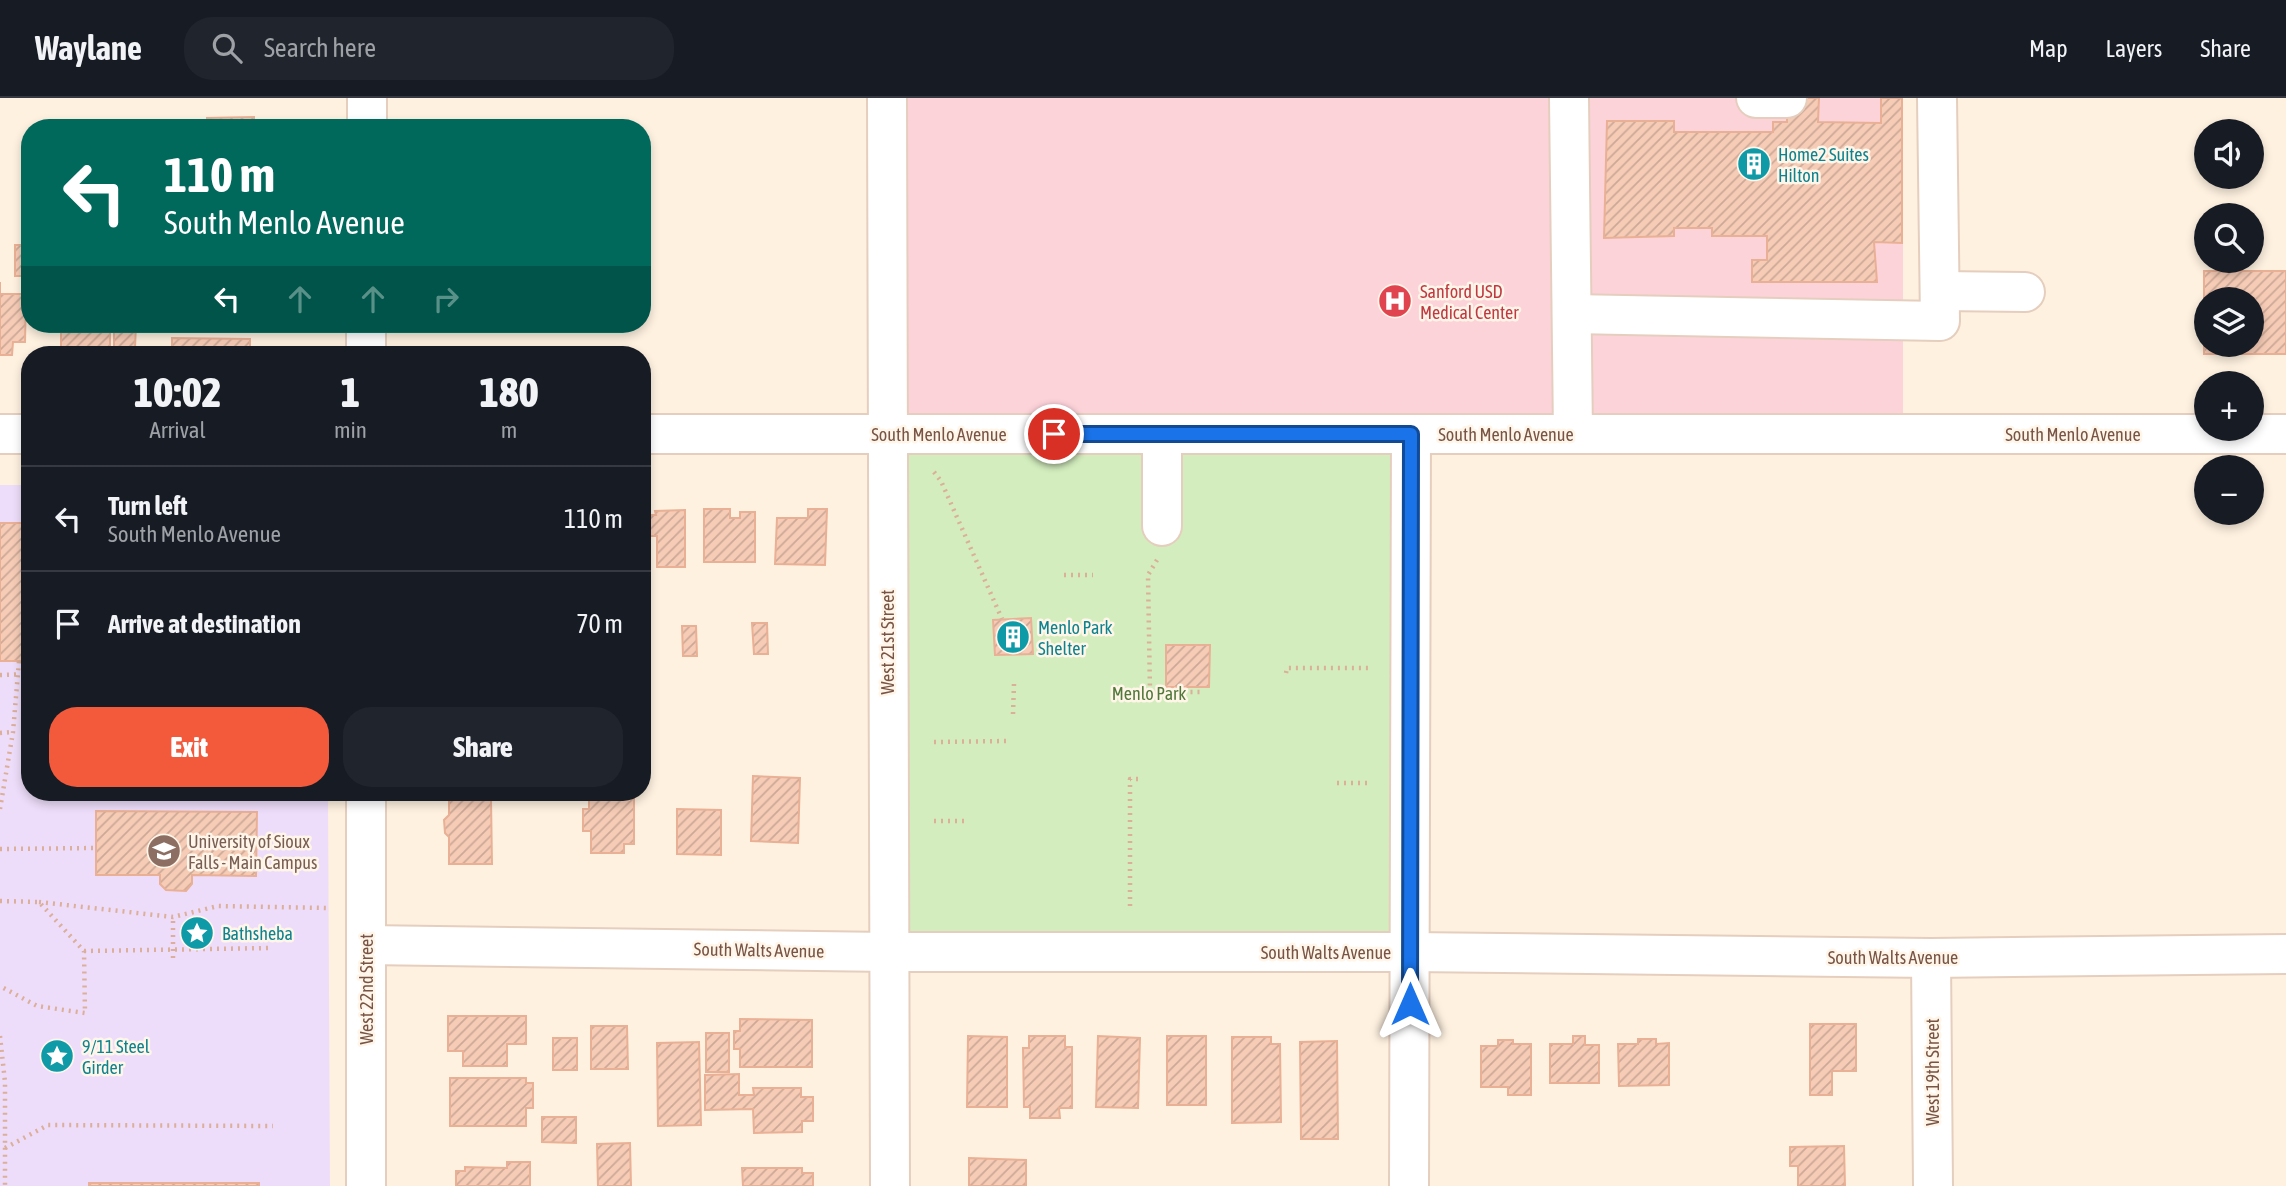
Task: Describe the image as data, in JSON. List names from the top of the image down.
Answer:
{
  "streets": {
    "street": [
      "South Menlo Avenue",
      "West 21st Street",
      "South Walts Avenue",
      "West 22nd Street",
      "West 19th Street"
    ]
  },
  "crossings": [
    ["South Menlo Avenue", "West 21st Street"],
    ["West 21st Street", "South Walts Avenue"],
    ["South Walts Avenue", "West 22nd Street"],
    ["South Walts Avenue", "West 19th Street"]
  ],
  "parks": ["Menlo Park"],
  "places": {
    "building": ["Home2 Suites Hilton", "Menlo Park Shelter"],
    "hospital": ["Sanford USD Medical Center"],
    "school or university": ["University of Sioux Falls - Main Campus"],
    "place": ["Bathsheba", "9/11 Steel Girder"]
  },
  "page": {
    "header": "Waylane",
    "search": "Search here",
    "nav": ["Map", "Layers", "Share"],
    "map_buttons": ["+", "−"],
    "turn": ["110 m", "South Menlo Avenue"],
    "eta": [
      "10:02",
      "Arrival",
      "1",
      "min",
      "180",
      "m"
    ],
    "list": [
      {
        "name": "Turn left",
        "note": "South Menlo Avenue",
        "value": "110 m"
      },
      {
        "name": "Arrive at destination",
        "value": "70 m"
      }
    ],
    "buttons": ["Exit", "Share"]
  }
}
